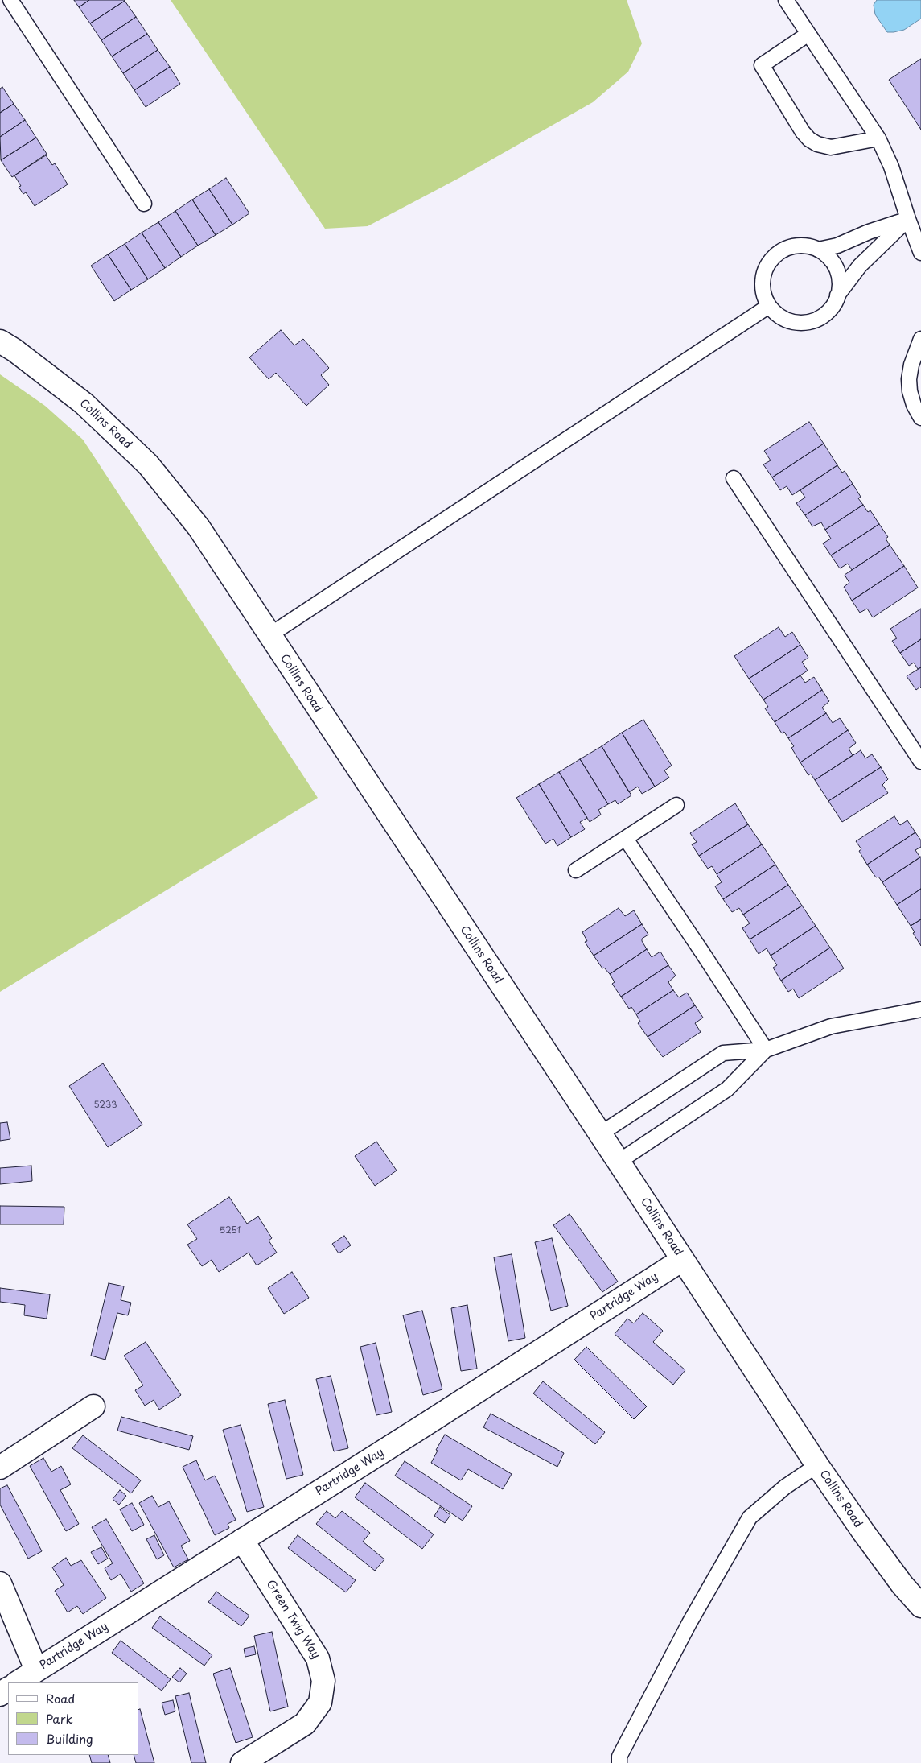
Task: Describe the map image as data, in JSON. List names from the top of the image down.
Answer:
{
  "streets": {
    "street": ["Collins Road", "Partridge Way", "Green Twig Way"]
  },
  "crossings": [
    ["Collins Road", "Partridge Way"],
    ["Partridge Way", "Green Twig Way"]
  ],
  "house_numbers": ["5233", "5251"],
  "legend": ["Road", "Park", "Building"]
}
